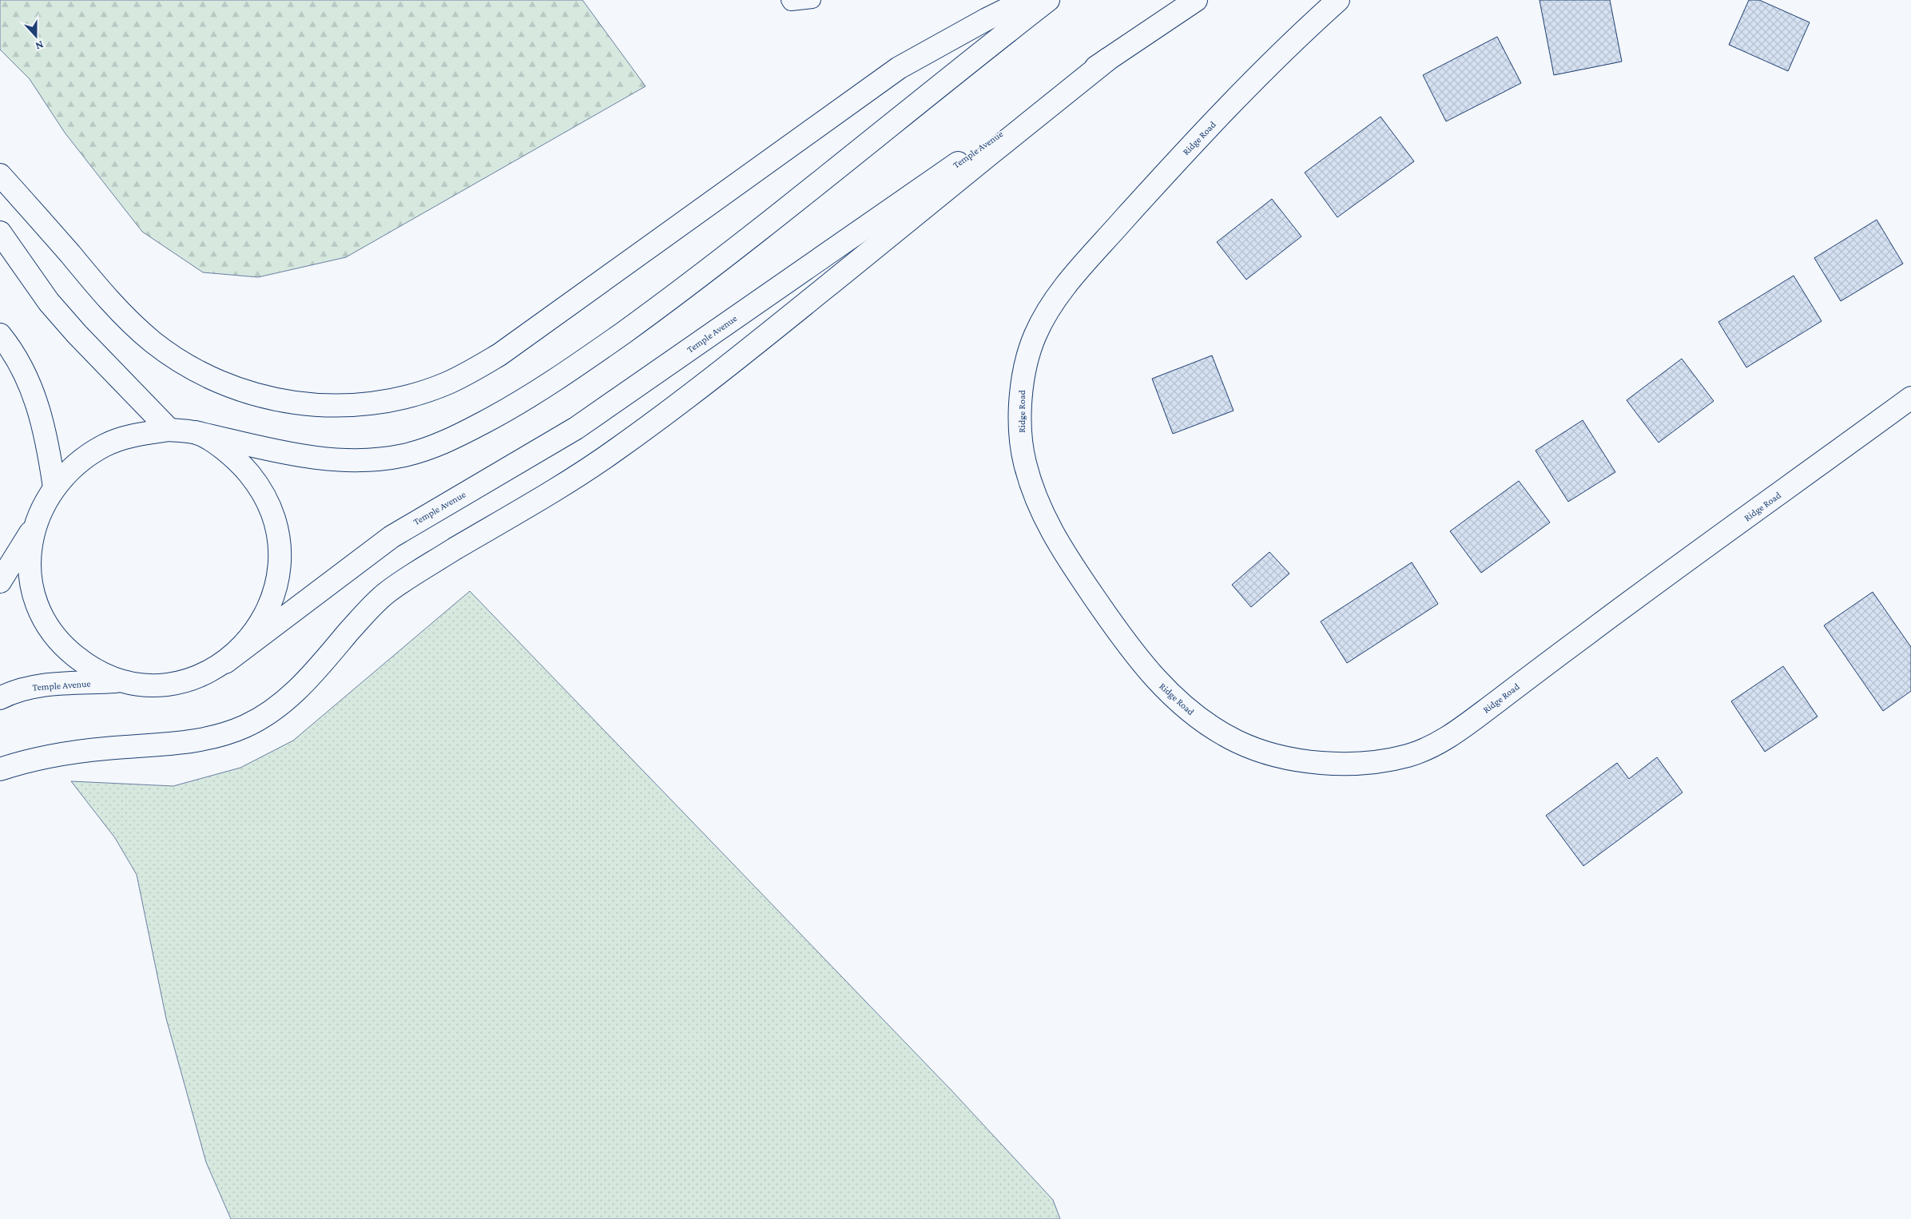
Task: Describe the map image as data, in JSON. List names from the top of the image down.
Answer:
{
  "streets": {
    "main road": ["Ridge Road", "Temple Avenue"]
  },
  "north": "bottom"
}
